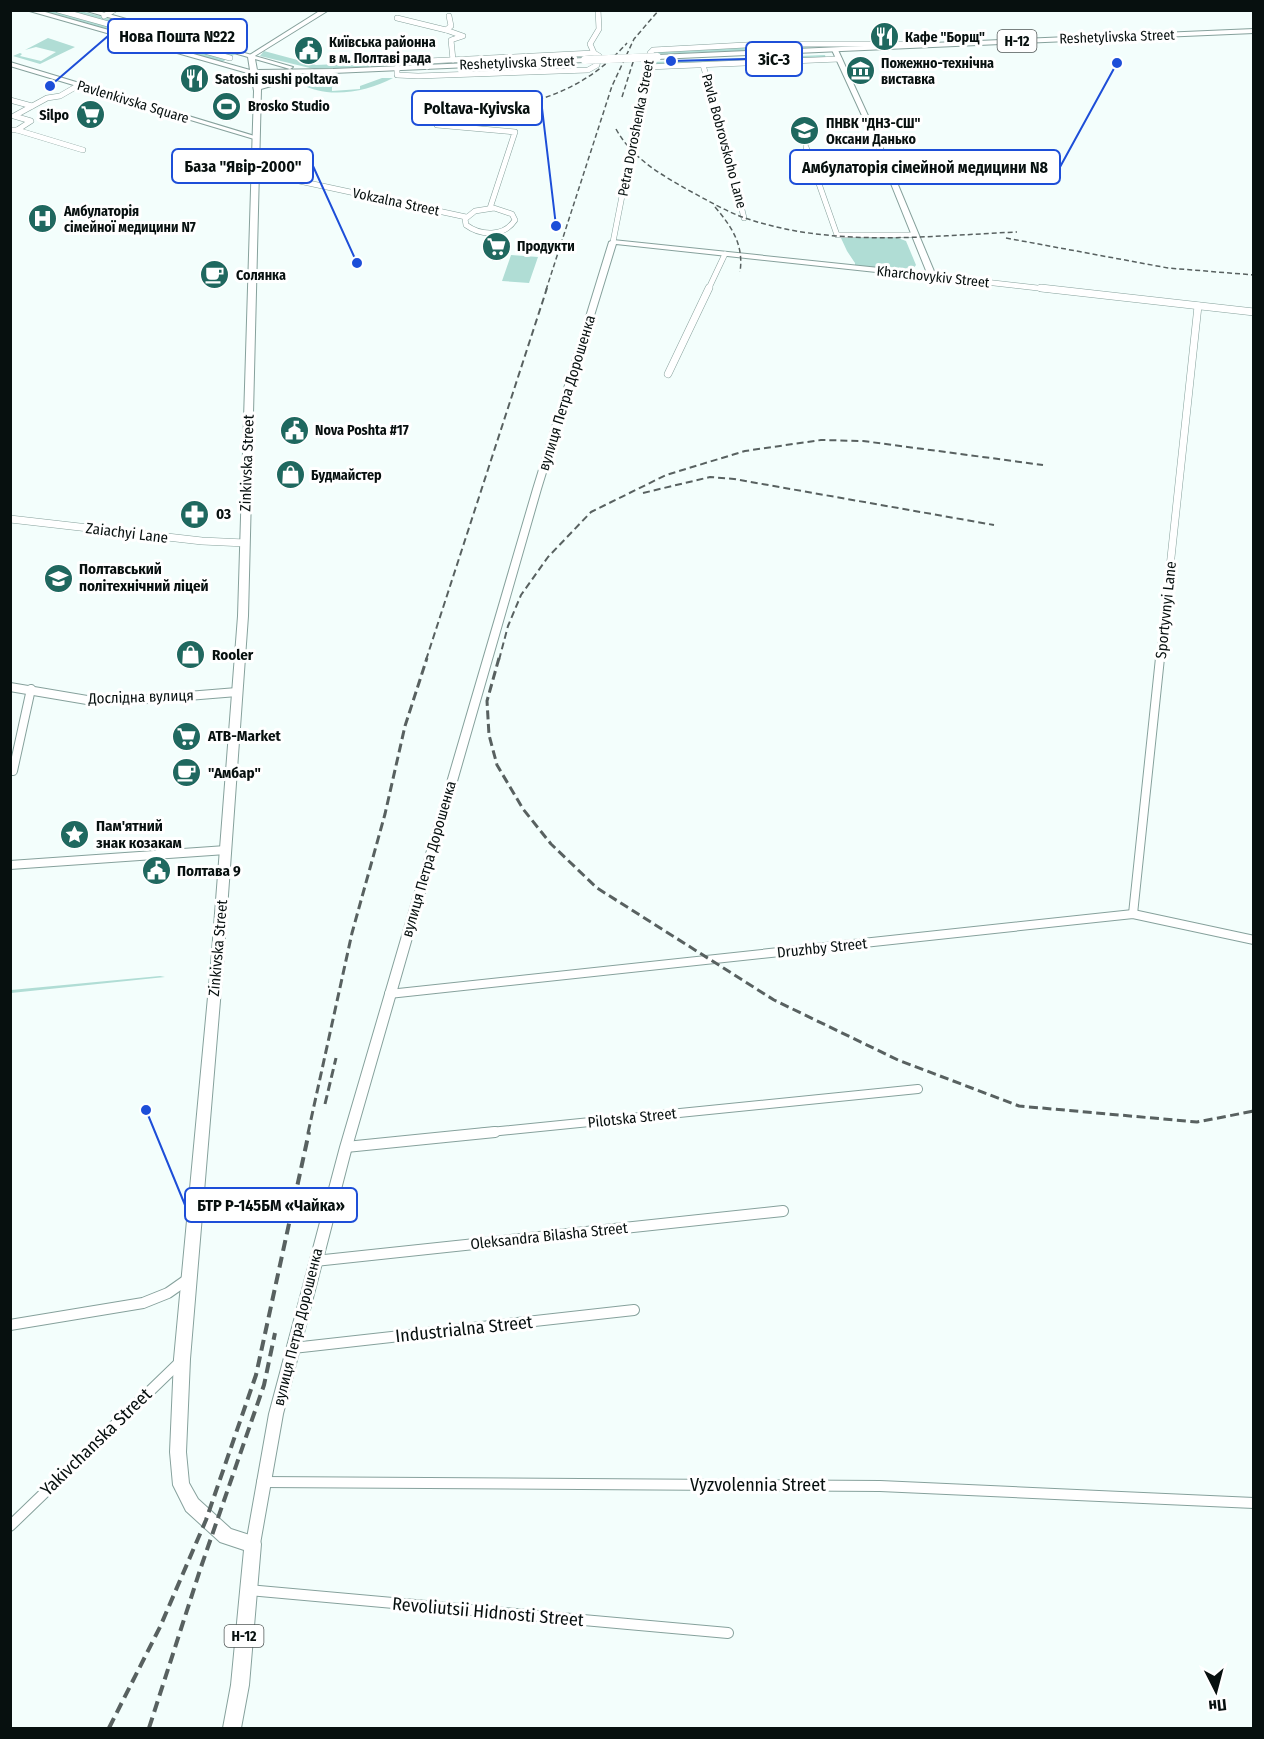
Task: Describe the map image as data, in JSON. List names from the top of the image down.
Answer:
{
  "streets": {
    "main road": ["Reshetylivska Street", "Н-12", "Zinkivska Street"],
    "street": [
      "Pavlenkivska Square",
      "Petra Doroshenka Street",
      "Pavla Bobrovskoho Lane",
      "Vokzalna Street",
      "Kharchovykiv Street",
      "вулиця Петра Дорошенка",
      "Zaiachyi Lane",
      "Sportyvnyi Lane",
      "Дослідна вулиця",
      "Druzhby Street",
      "Pilotska Street",
      "Oleksandra Bilasha Street",
      "Industrialna Street",
      "Yakivchanska Street",
      "Vyzvolennia Street",
      "Revoliutsii Hidnosti Street"
    ]
  },
  "crossings": [
    ["Reshetylivska Street", "Petra Doroshenka Street"],
    ["Reshetylivska Street", "Zinkivska Street"],
    ["Н-12", "вулиця Петра Дорошенка"],
    ["Н-12", "Zinkivska Street"],
    ["Н-12", "Vyzvolennia Street"],
    ["Н-12", "Revoliutsii Hidnosti Street"],
    ["Pavlenkivska Square", "Zinkivska Street"],
    ["Petra Doroshenka Street", "Kharchovykiv Street"],
    ["Petra Doroshenka Street", "вулиця Петра Дорошенка"],
    ["Vokzalna Street", "Zinkivska Street"],
    ["Kharchovykiv Street", "вулиця Петра Дорошенка"],
    ["Kharchovykiv Street", "Sportyvnyi Lane"],
    ["вулиця Петра Дорошенка", "Druzhby Street"],
    ["вулиця Петра Дорошенка", "Pilotska Street"],
    ["вулиця Петра Дорошенка", "Oleksandra Bilasha Street"],
    ["вулиця Петра Дорошенка", "Industrialna Street"],
    ["вулиця Петра Дорошенка", "Vyzvolennia Street"],
    ["Zinkivska Street", "Zaiachyi Lane"],
    ["Zinkivska Street", "Дослідна вулиця"],
    ["Zinkivska Street", "Yakivchanska Street"],
    ["Sportyvnyi Lane", "Druzhby Street"]
  ],
  "places": {
    "restaurant": ["Кафе \"Борщ\"", "Satoshi sushi poltava"],
    "public building": ["Київська районна в м. Полтаві рада", "Nova Poshta #17", "Полтава 9"],
    "other": [
      "ЗіС-3",
      "Амбулаторія сімейной медицини N8",
      "Нова Пошта №22",
      "Poltava-Kyivska",
      "База \"Явір-2000\"",
      "БТР Р-145БМ «Чайка»"
    ],
    "museum": ["Пожежно-технічна виставка"],
    "sports": ["Brosko Studio"],
    "supermarket": ["Silpo", "Продукти", "ATB-Market"],
    "school or university": ["ПНВК \"ДНЗ-СШ\" Оксани Данько", "Полтавський політехнічний ліцей"],
    "hospital": ["Амбулаторія сімейної медицини N7"],
    "cafe": ["Солянка", "\"Амбар\""],
    "shop": ["Будмайстер", "Rooler"],
    "pharmacy": ["03"],
    "place": ["Пам'ятний знак козакам"]
  },
  "north": "bottom"
}
